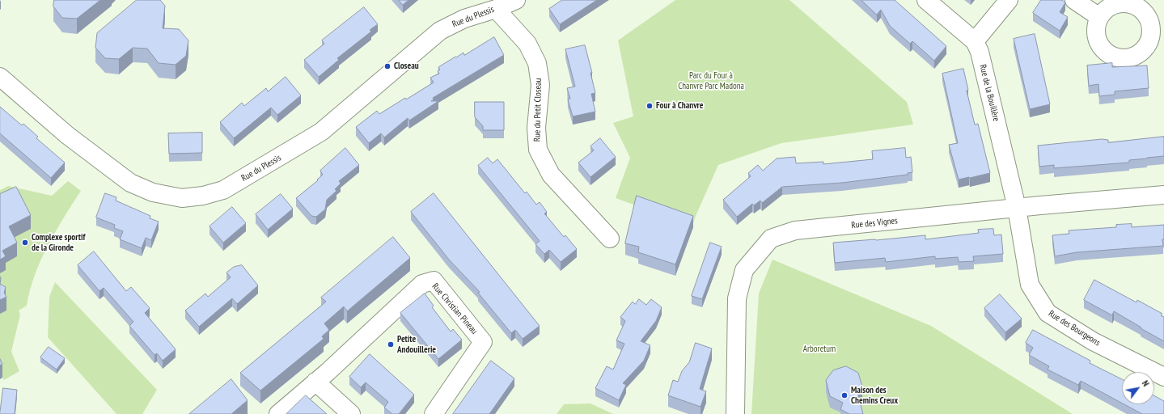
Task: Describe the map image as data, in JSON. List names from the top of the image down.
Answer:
{
  "streets": {
    "street": [
      "Rue du Plessis",
      "Rue de la Bouillère",
      "Rue du Petit Closeau",
      "Rue des Vignes",
      "Rue Christian Pineau",
      "Rue des Bourgeons"
    ]
  },
  "crossings": [
    ["Rue du Plessis", "Rue du Petit Closeau"],
    ["Rue de la Bouillère", "Rue des Vignes"],
    ["Rue de la Bouillère", "Rue des Bourgeons"],
    ["Rue des Vignes", "Rue des Bourgeons"]
  ],
  "parks": ["Parc du Four à Chanvre Parc Madona", "Arboretum"],
  "places": [
    "Closeau",
    "Four à Chanvre",
    "Complexe sportif de la Gironde",
    "Petite Andouillerie",
    "Maison des Chemins Creux"
  ],
  "north": "top right"
}
